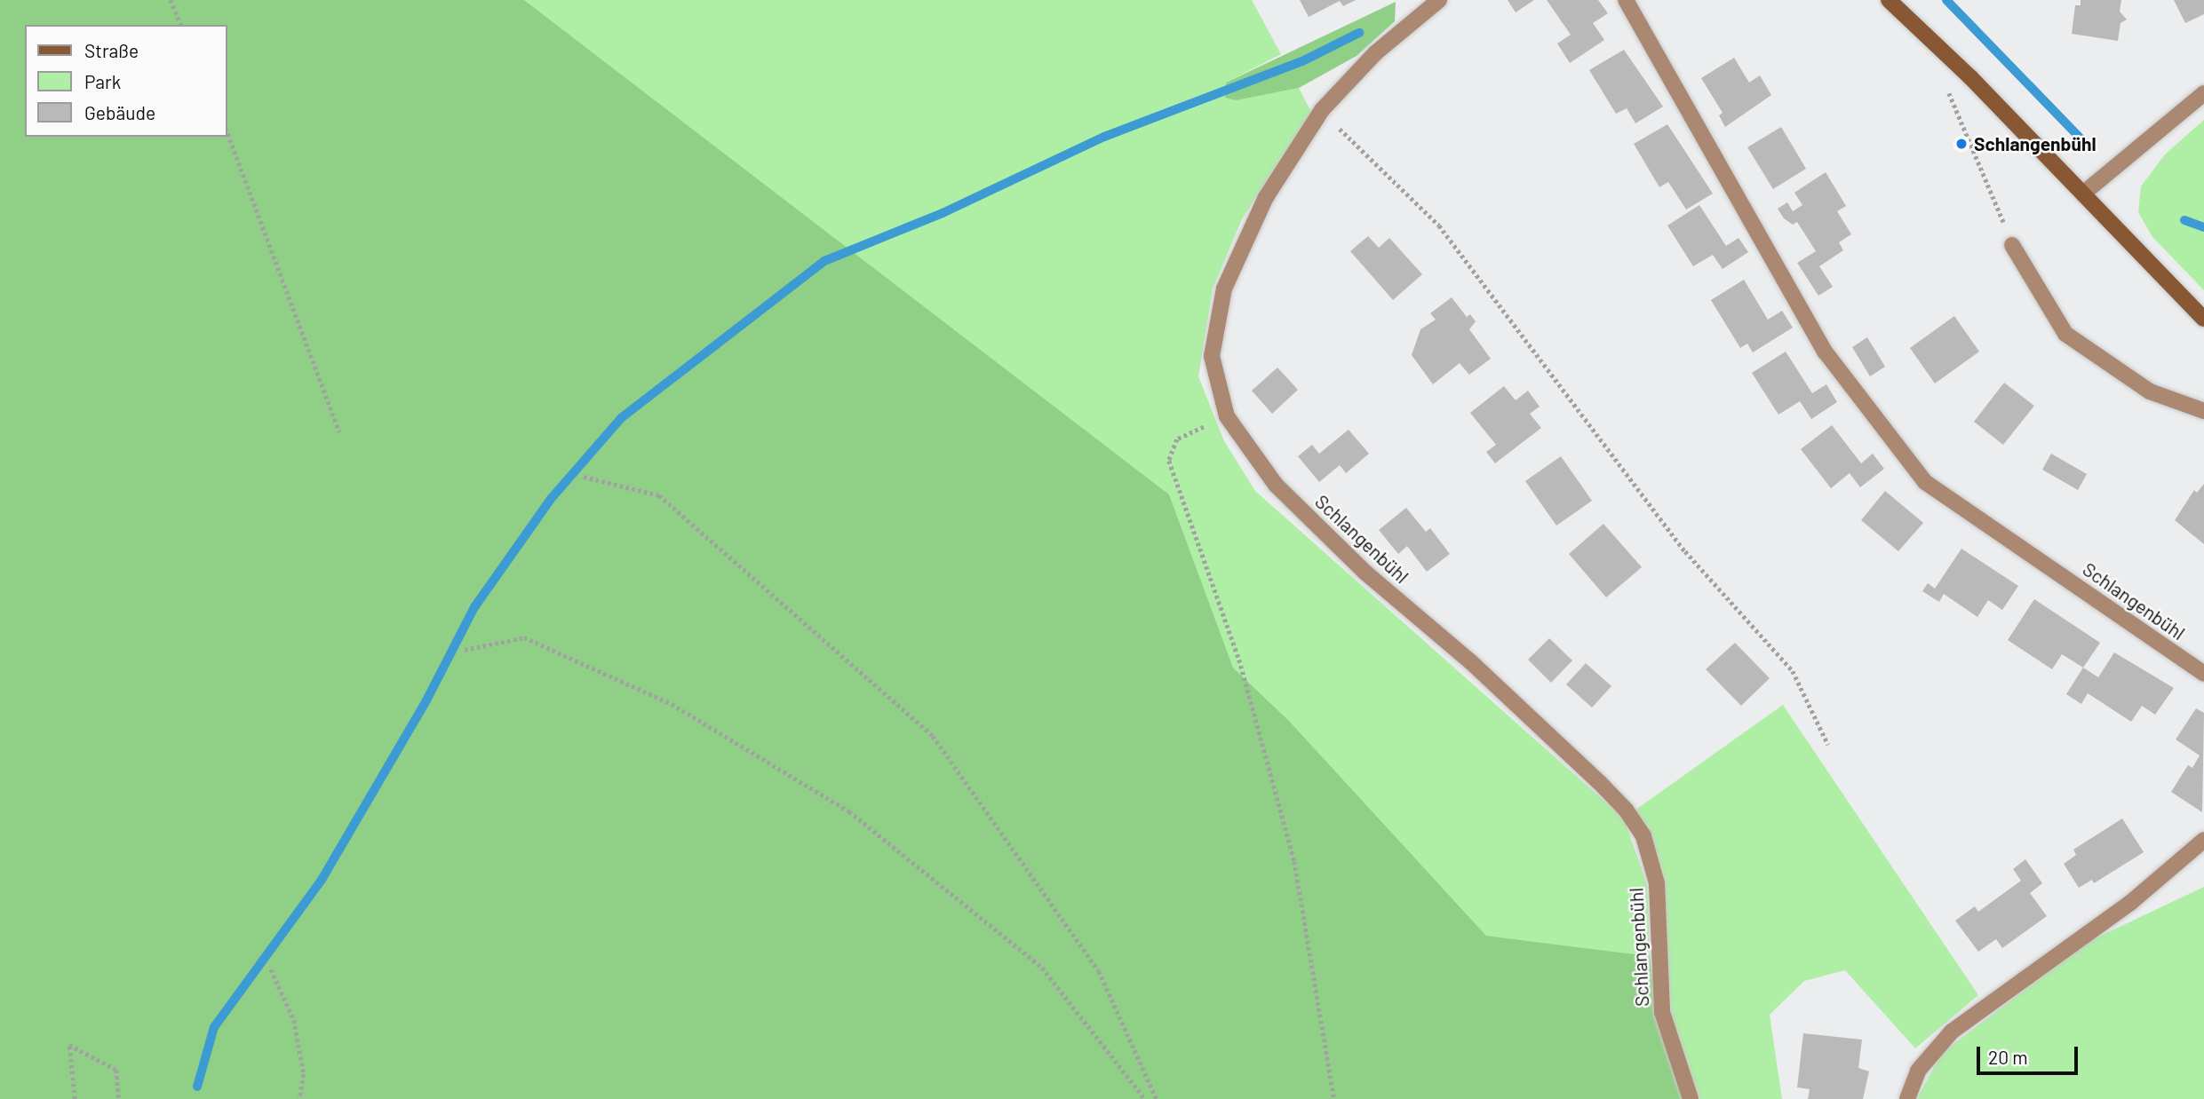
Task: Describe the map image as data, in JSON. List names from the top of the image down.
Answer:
{
  "streets": {
    "street": ["Schlangenbühl"]
  },
  "places": ["Schlangenbühl"],
  "legend": ["Straße", "Park", "Gebäude"],
  "scale_bar": "20 m"
}
